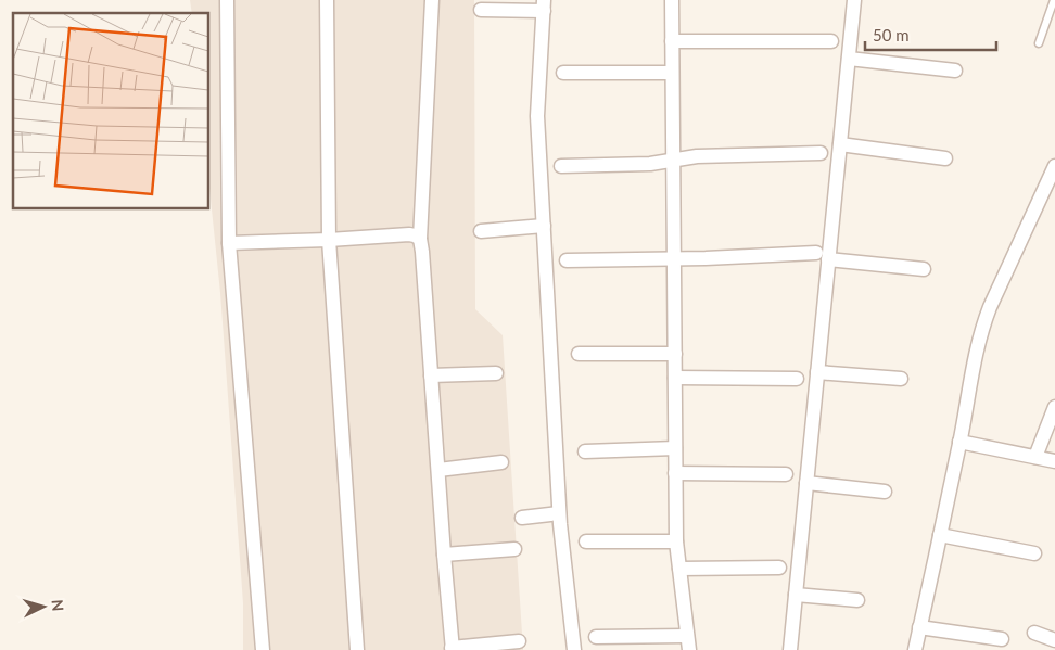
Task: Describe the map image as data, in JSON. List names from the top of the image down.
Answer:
{
  "scale_bar": "50 m",
  "north": "right"
}
